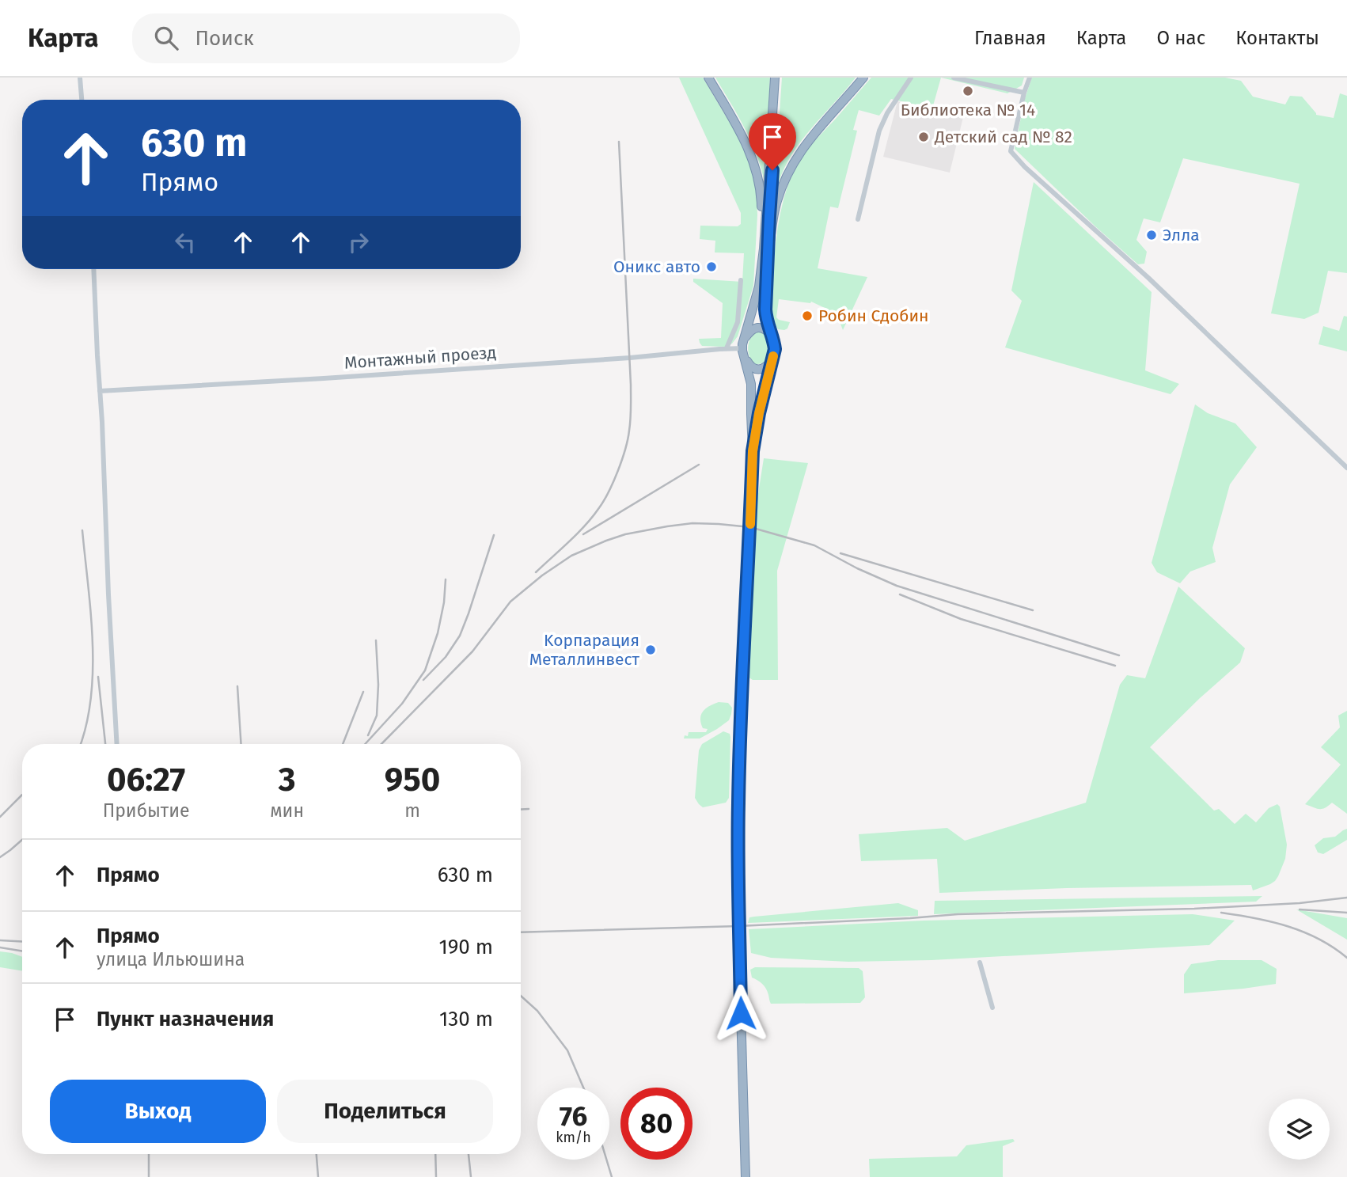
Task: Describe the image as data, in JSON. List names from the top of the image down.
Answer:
{
  "streets": {
    "street": ["Монтажный проезд"]
  },
  "places": [
    "Библиотека № 14",
    "Детский сад № 82",
    "Элла",
    "Оникс авто",
    "Робин Сдобин",
    "Kорпарация Металлинвест"
  ],
  "page": {
    "header": "Карта",
    "search": "Поиск",
    "nav": [
      "Главная",
      "Карта",
      "О нас",
      "Контакты"
    ],
    "turn": ["630 m", "Прямо"],
    "eta": [
      "06:27",
      "Прибытие",
      "3",
      "мин",
      "950",
      "m"
    ],
    "list": [
      {
        "name": "Прямо",
        "value": "630 m"
      },
      {
        "name": "Прямо",
        "note": "улица Ильюшина",
        "value": "190 m"
      },
      {
        "name": "Пункт назначения",
        "value": "130 m"
      }
    ],
    "buttons": ["Выход", "Поделиться"],
    "speed": "76 km/h",
    "limit": "80"
  }
}
